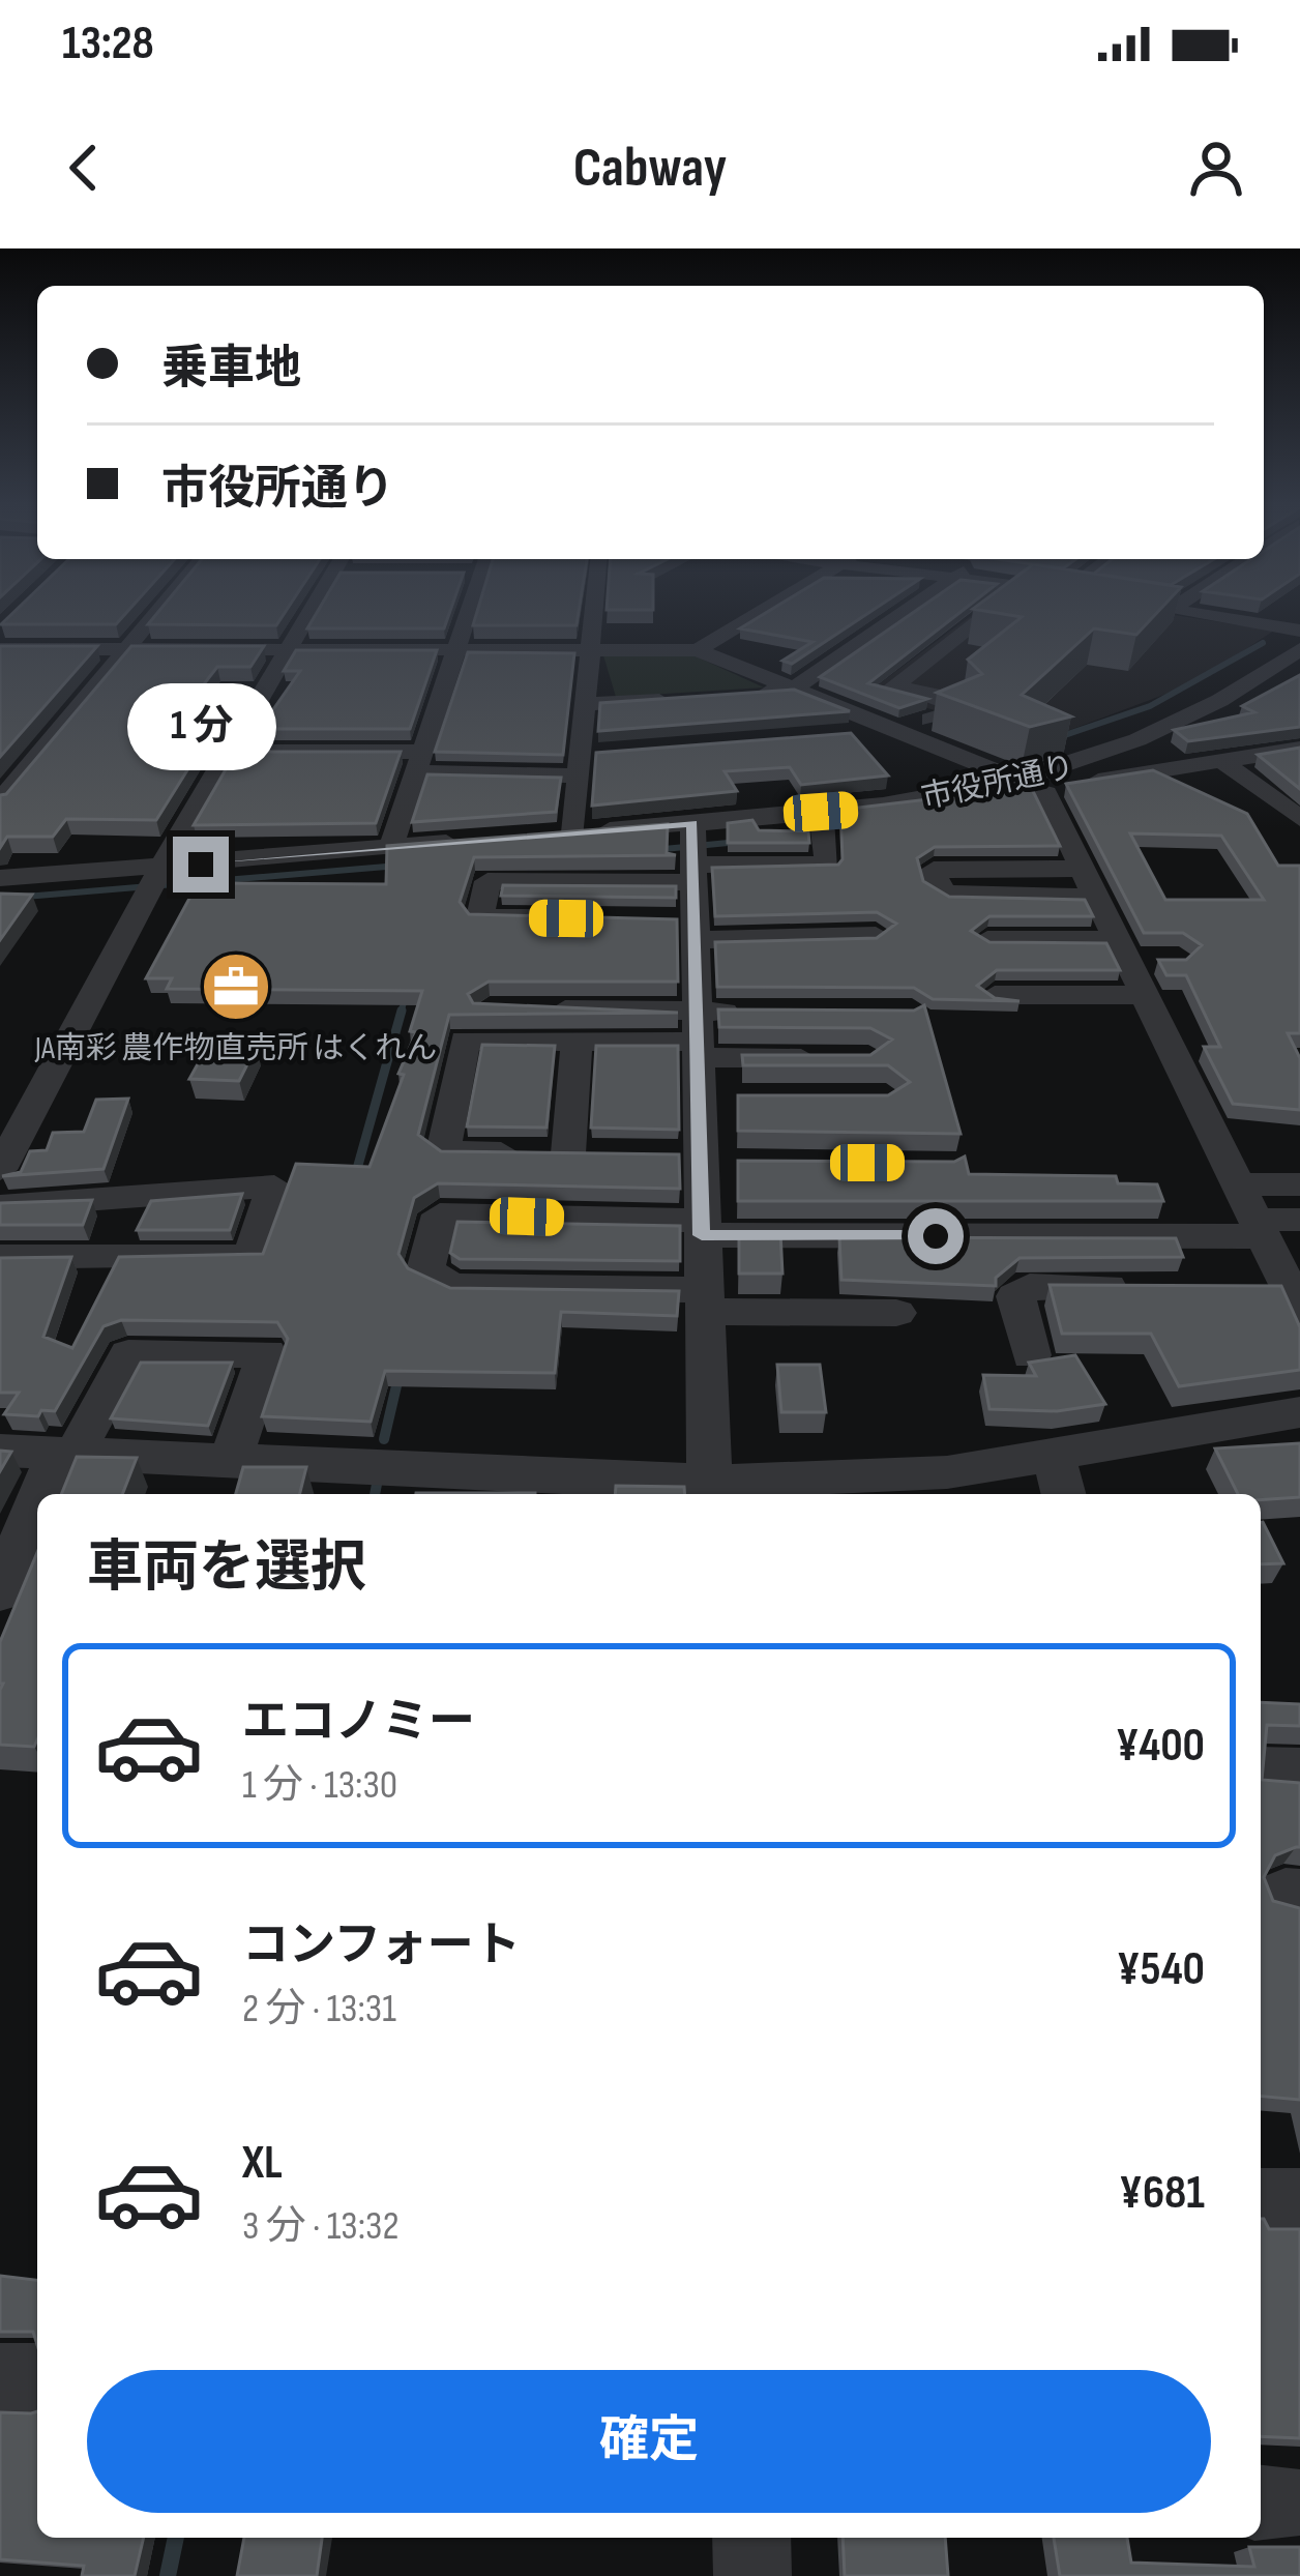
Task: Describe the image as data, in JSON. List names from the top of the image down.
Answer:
{
  "streets": {
    "street": ["市役所通り"]
  },
  "places": {
    "office": ["JA南彩 農作物直売所 はくれん"]
  },
  "page": {
    "status": "13:28",
    "header": "Cabway",
    "banner": ["乗車地", "市役所通り"],
    "bubble": "1 分",
    "heading": "車両を選択",
    "list": [
      {
        "name": "エコノミー",
        "note": "1 分 · 13:30",
        "value": "¥400"
      },
      {
        "name": "コンフォート",
        "note": "2 分 · 13:31",
        "value": "¥540"
      },
      {
        "name": "XL",
        "note": "3 分 · 13:32",
        "value": "¥681"
      }
    ],
    "buttons": "確定"
  }
}
